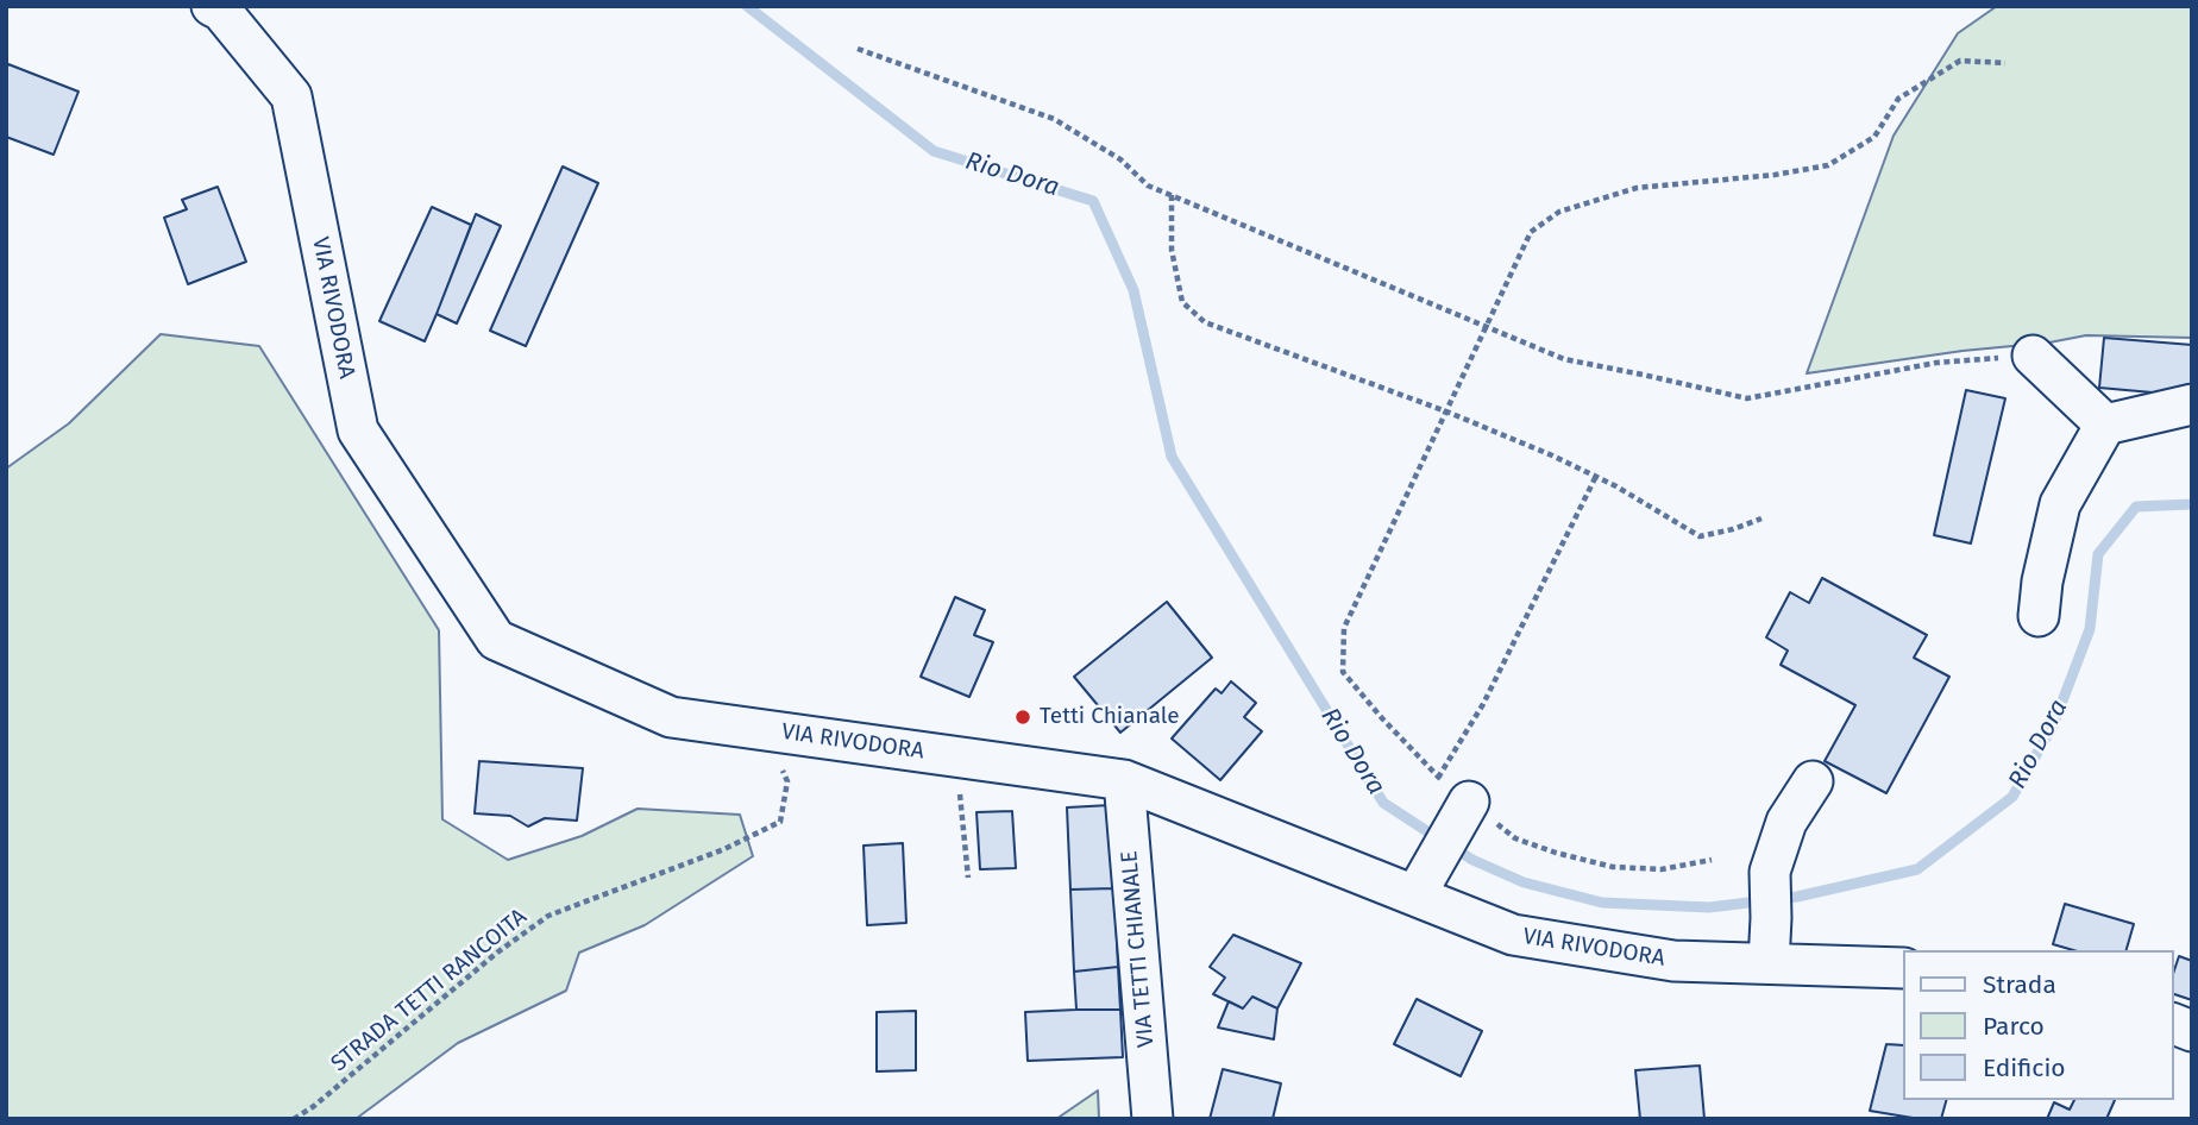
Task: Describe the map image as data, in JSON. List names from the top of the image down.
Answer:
{
  "streets": {
    "street": ["VIA RIVODORA", "VIA TETTI CHIANALE"],
    "path": ["STRADA TETTI RANCOITA"]
  },
  "crossings": [
    ["VIA RIVODORA", "VIA TETTI CHIANALE"],
    ["VIA RIVODORA", "STRADA TETTI RANCOITA"]
  ],
  "water": ["Rio Dora"],
  "places": ["Tetti Chianale"],
  "legend": ["Strada", "Parco", "Edificio"]
}
